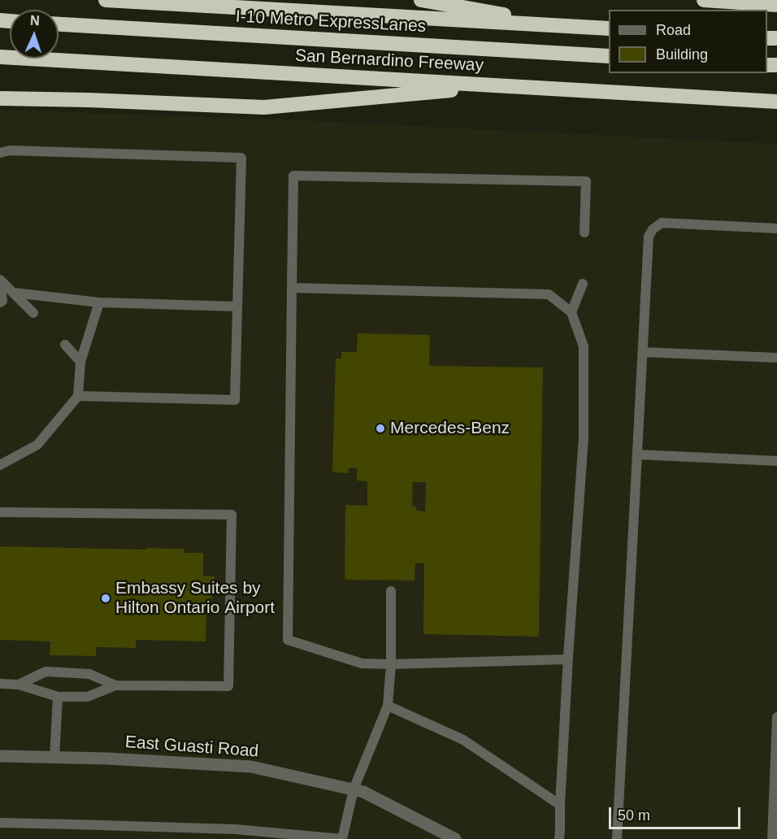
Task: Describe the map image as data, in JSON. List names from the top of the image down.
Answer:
{
  "streets": {
    "highway": ["I-10 Metro ExpressLanes", "San Bernardino Freeway"],
    "street": ["East Guasti Road"]
  },
  "places": ["Mercedes-Benz", "Embassy Suites by Hilton Ontario Airport"],
  "legend": ["Road", "Building"],
  "scale_bar": "50 m",
  "north": "top"
}
